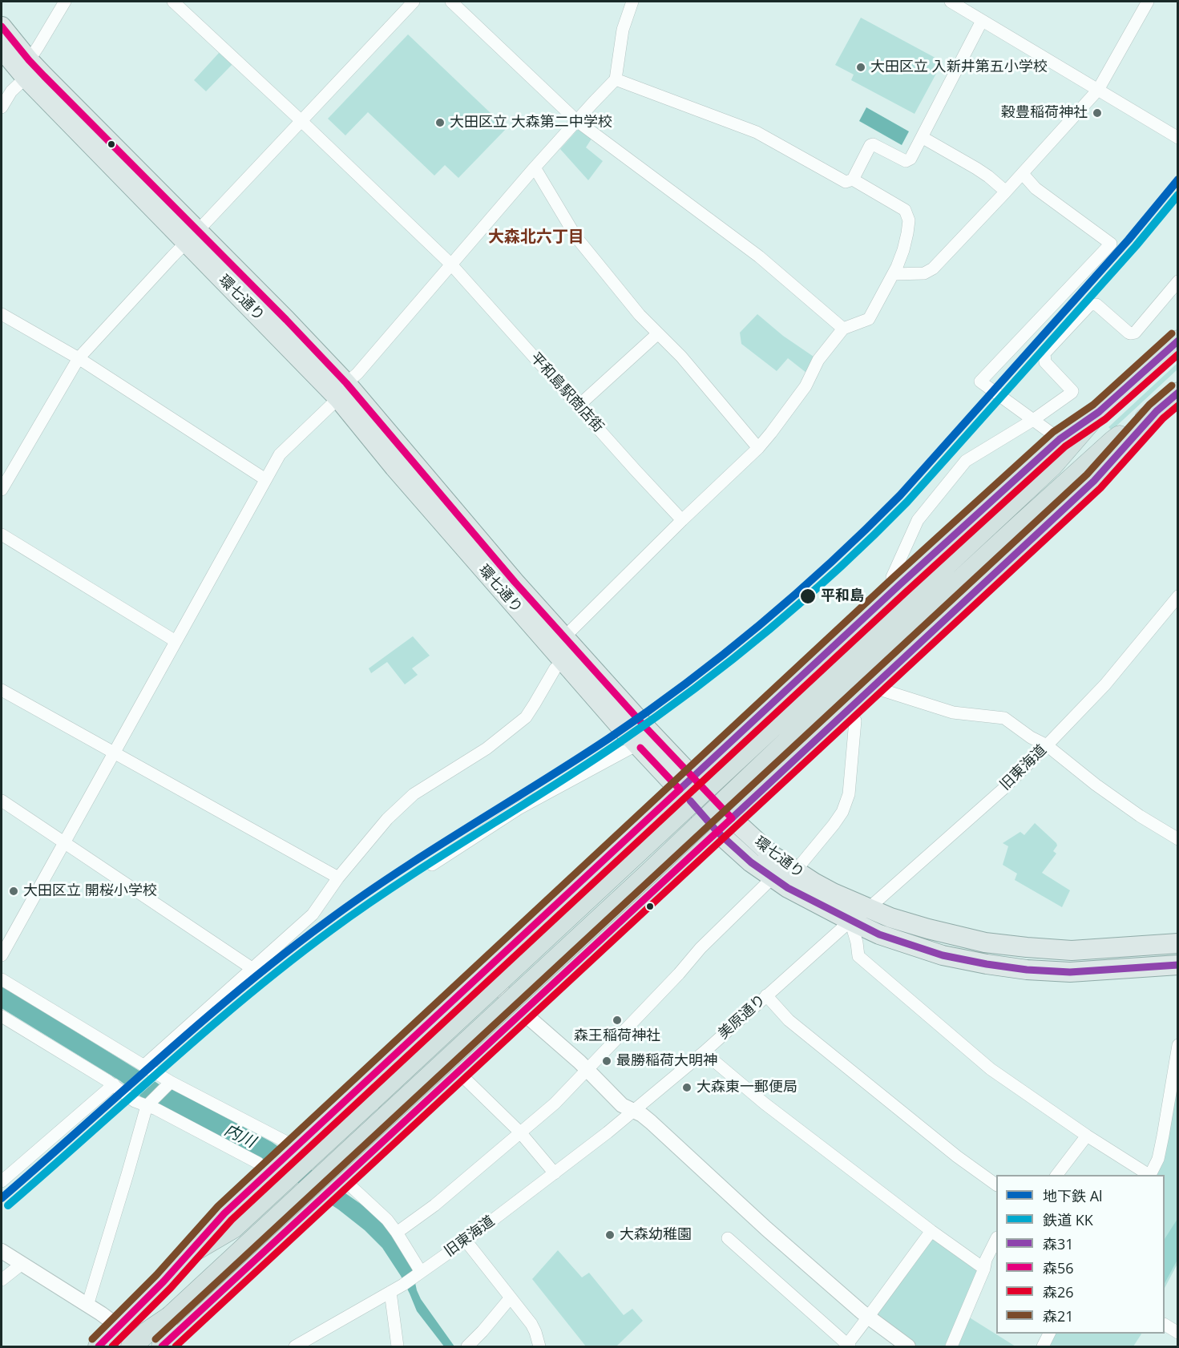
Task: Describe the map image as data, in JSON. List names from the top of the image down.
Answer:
{
  "streets": {
    "main road": ["環七通り"],
    "street": ["平和島駅商店街", "旧東海道", "美原通り"]
  },
  "crossings": [
    ["環七通り", "旧東海道"],
    ["環七通り", "美原通り"],
    ["旧東海道", "美原通り"]
  ],
  "districts": ["大森北六丁目"],
  "water": ["内川"],
  "places": [
    "大田区立 入新井第五小学校",
    "穀豊稲荷神社",
    "大田区立 大森第二中学校",
    "平和島",
    "大田区立 開桜小学校",
    "森王稲荷神社",
    "最勝稲荷大明神",
    "大森東一郵便局",
    "大森幼稚園"
  ],
  "lines": [
    "transit line 森56",
    "metro line Al",
    "rail line KK",
    "transit line 森21",
    "transit line 森31",
    "transit line 森26"
  ],
  "legend": [
    "地下鉄 Al",
    "鉄道 KK",
    "森31",
    "森56",
    "森26",
    "森21"
  ]
}
